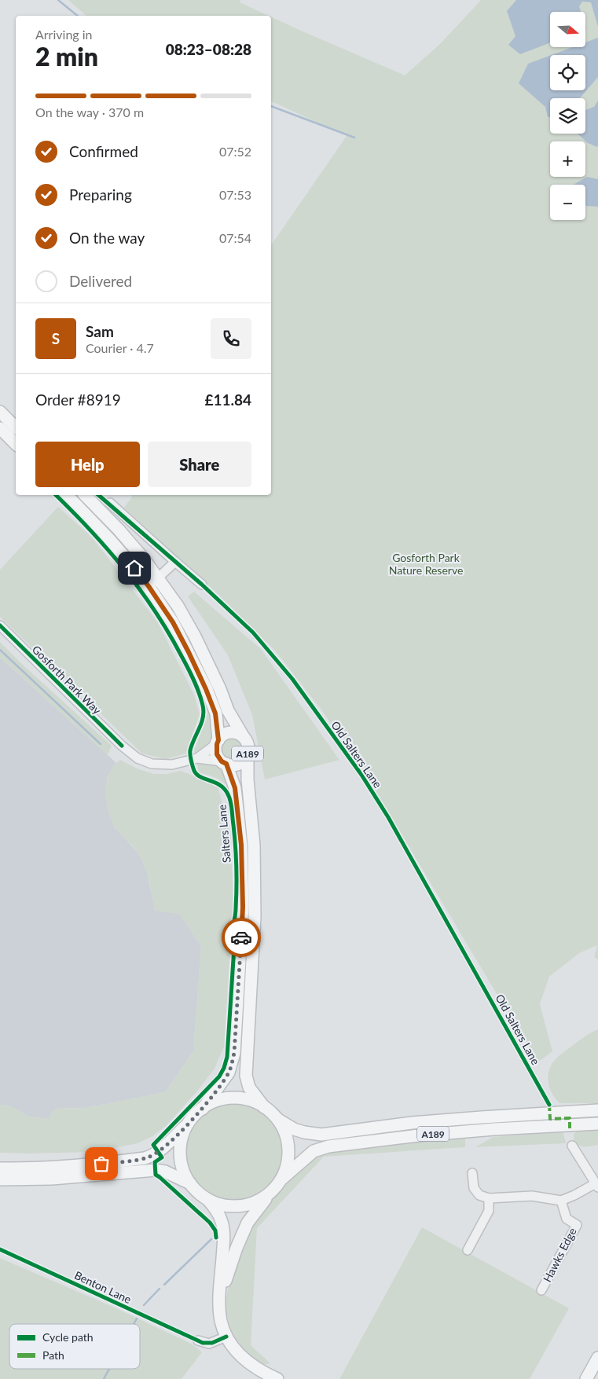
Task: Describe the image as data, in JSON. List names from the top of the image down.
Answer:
{
  "streets": {
    "main road": ["A189", "Salters Lane"],
    "street": ["Gosforth Park Way", "Hawks Edge"],
    "cycle path": ["Old Salters Lane", "Benton Lane"]
  },
  "crossings": [
    ["Gosforth Park Way", "A189"],
    ["Gosforth Park Way", "Salters Lane"],
    ["A189", "Salters Lane"]
  ],
  "parks": ["Gosforth Park Nature Reserve"],
  "legend": ["Cycle path", "Path"],
  "north": "right",
  "page": {
    "map_buttons": ["+", "−"],
    "heading": ["2 min", "Arriving in", "08:23–08:28"],
    "panel": [
      "Sam",
      "Courier · 4.7",
      "Order #8919",
      "£11.84"
    ],
    "bar": "On the way · 370 m",
    "list": [
      ["Confirmed", "07:52"],
      ["Preparing", "07:53"],
      ["On the way", "07:54"],
      "Delivered"
    ],
    "round": "S",
    "buttons": ["Help", "Share"]
  }
}
